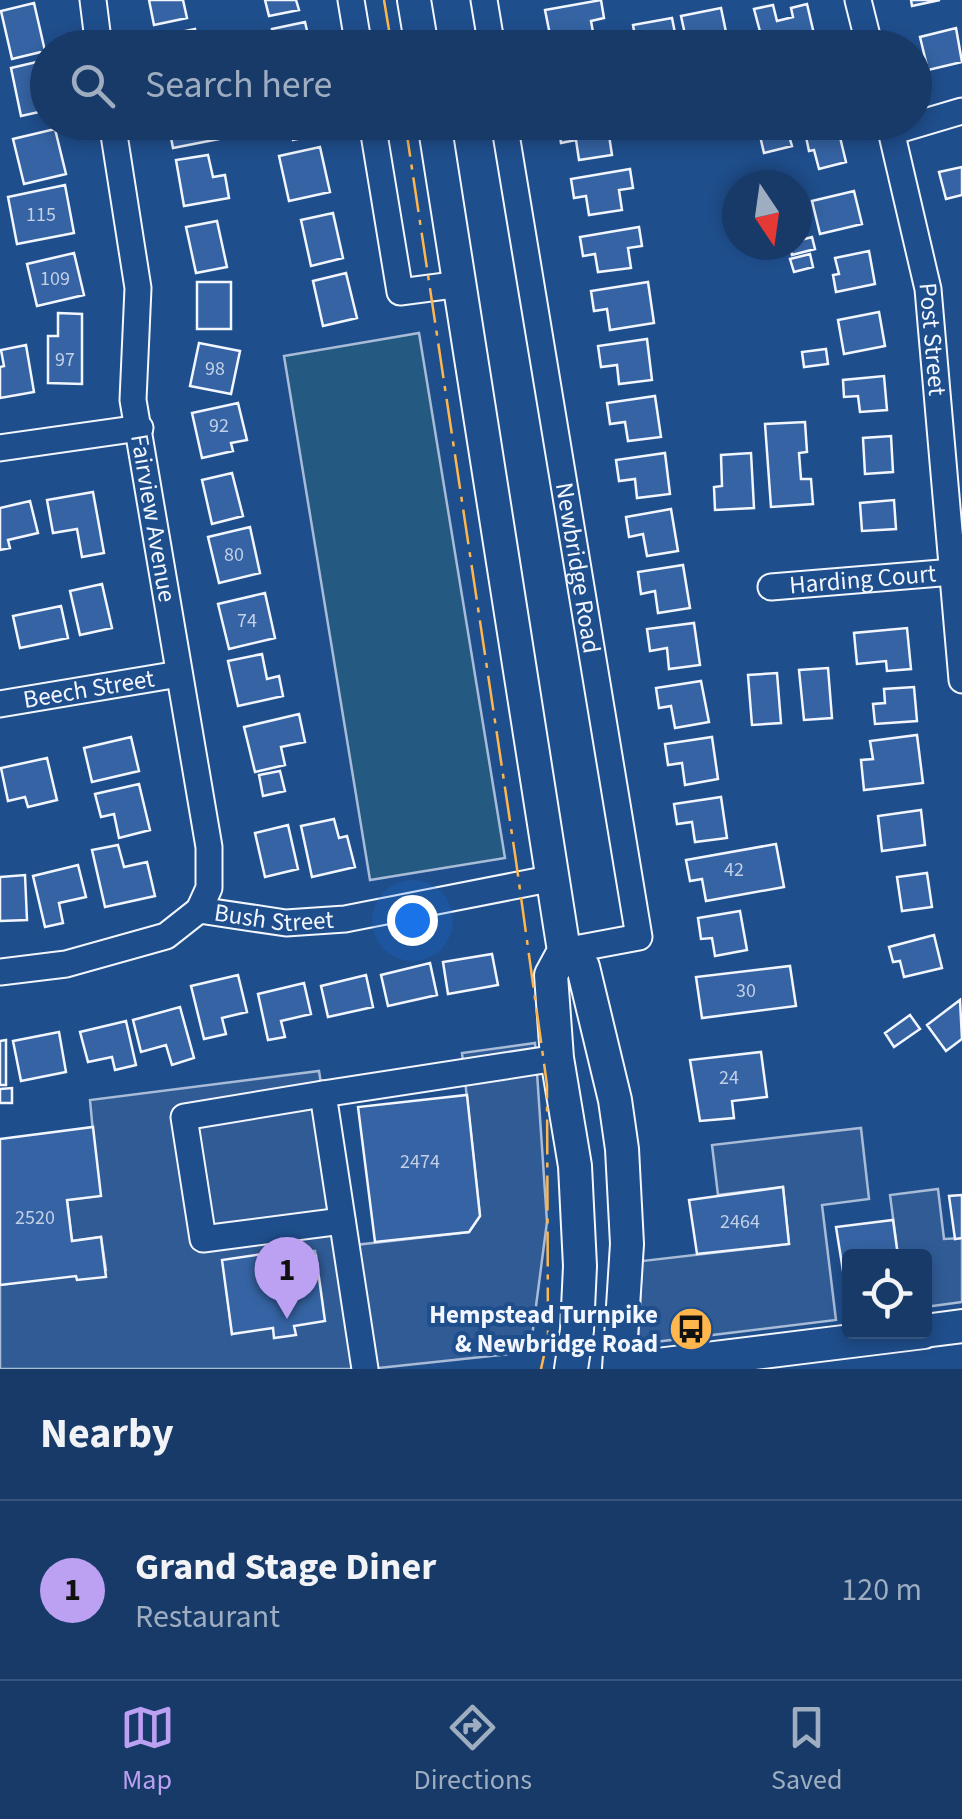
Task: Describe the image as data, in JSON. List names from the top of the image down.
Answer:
{
  "streets": {
    "street": [
      "Post Street",
      "Fairview Avenue",
      "Newbridge Road",
      "Harding Court",
      "Beech Street",
      "Bush Street"
    ]
  },
  "crossings": [
    ["Post Street", "Harding Court"],
    ["Fairview Avenue", "Beech Street"],
    ["Fairview Avenue", "Bush Street"]
  ],
  "places": {
    "bus stop": ["Hempstead Turnpike & Newbridge Road"]
  },
  "house_numbers": [
    "115",
    "109",
    "97",
    "98",
    "92",
    "80",
    "74",
    "42",
    "30",
    "24",
    "2474",
    "2520",
    "2464"
  ],
  "north": "bottom",
  "page": {
    "search": "Search here",
    "pins": "1",
    "heading": "Nearby",
    "list": [
      {
        "mark": "1",
        "name": "Grand Stage Diner",
        "note": "Restaurant",
        "value": "120 m"
      }
    ],
    "nav": ["Map", "Directions", "Saved"]
  }
}
